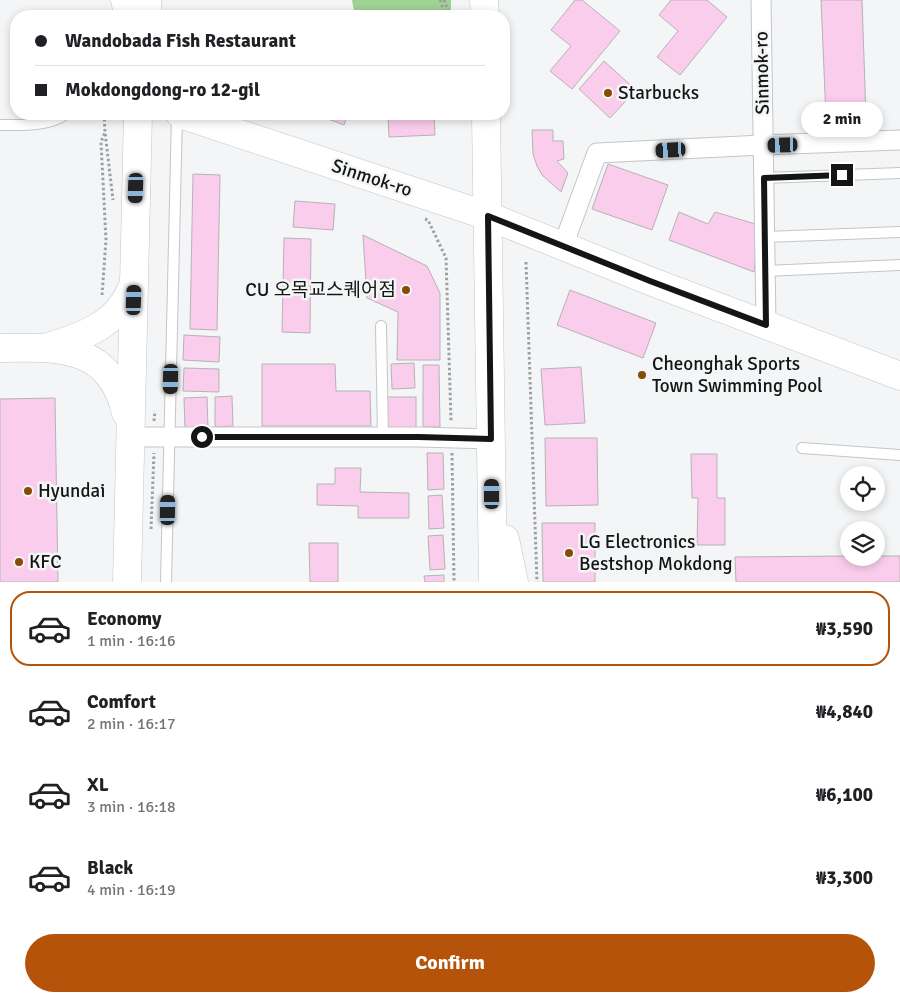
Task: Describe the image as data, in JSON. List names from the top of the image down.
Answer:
{
  "streets": {
    "main road": ["Sinmok-ro"]
  },
  "places": [
    "Starbucks",
    "CU 오목교스퀘어점",
    "Cheonghak Sports Town Swimming Pool",
    "Hyundai",
    "LG Electronics Bestshop Mokdong",
    "KFC"
  ],
  "page": {
    "banner": ["Wandobada Fish Restaurant", "Mokdongdong-ro 12-gil"],
    "bubble": "2 min",
    "list": [
      {
        "name": "Economy",
        "note": "1 min · 16:16",
        "value": "₩3,590"
      },
      {
        "name": "Comfort",
        "note": "2 min · 16:17",
        "value": "₩4,840"
      },
      {
        "name": "XL",
        "note": "3 min · 16:18",
        "value": "₩6,100"
      },
      {
        "name": "Black",
        "note": "4 min · 16:19",
        "value": "₩3,300"
      }
    ],
    "buttons": "Confirm"
  }
}
